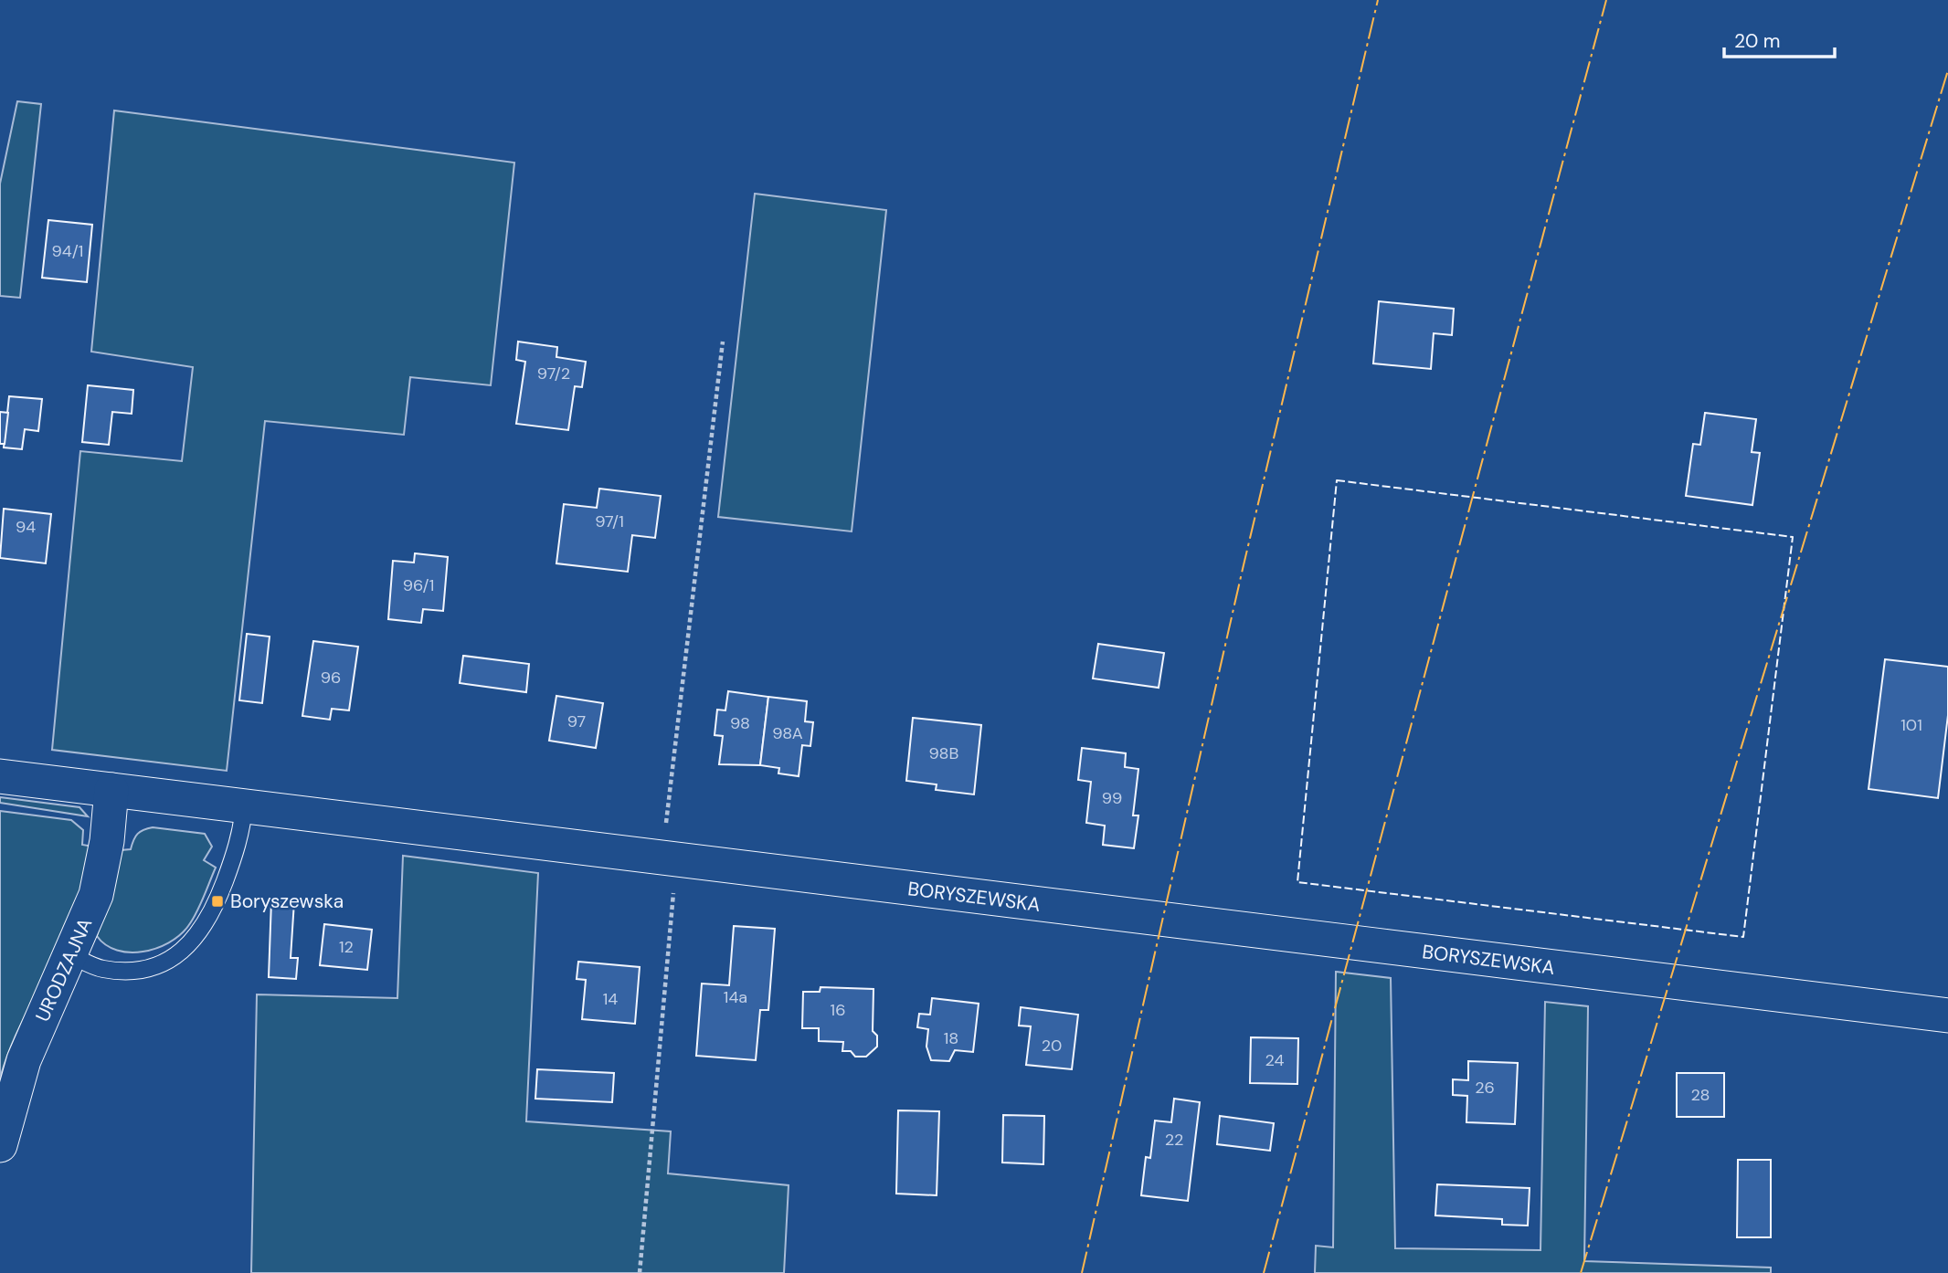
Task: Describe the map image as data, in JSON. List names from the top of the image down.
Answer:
{
  "streets": {
    "street": ["BORYSZEWSKA", "URODZAJNA"]
  },
  "crossings": [
    ["BORYSZEWSKA", "URODZAJNA"]
  ],
  "places": {
    "transit": ["Boryszewska"]
  },
  "house_numbers": [
    "94/1",
    "97/2",
    "97/1",
    "94",
    "96/1",
    "96",
    "97",
    "98",
    "101",
    "98A",
    "98B",
    "99",
    "12",
    "14a",
    "14",
    "16",
    "18",
    "20",
    "24",
    "26",
    "28",
    "22"
  ],
  "scale_bar": "20 m"
}
